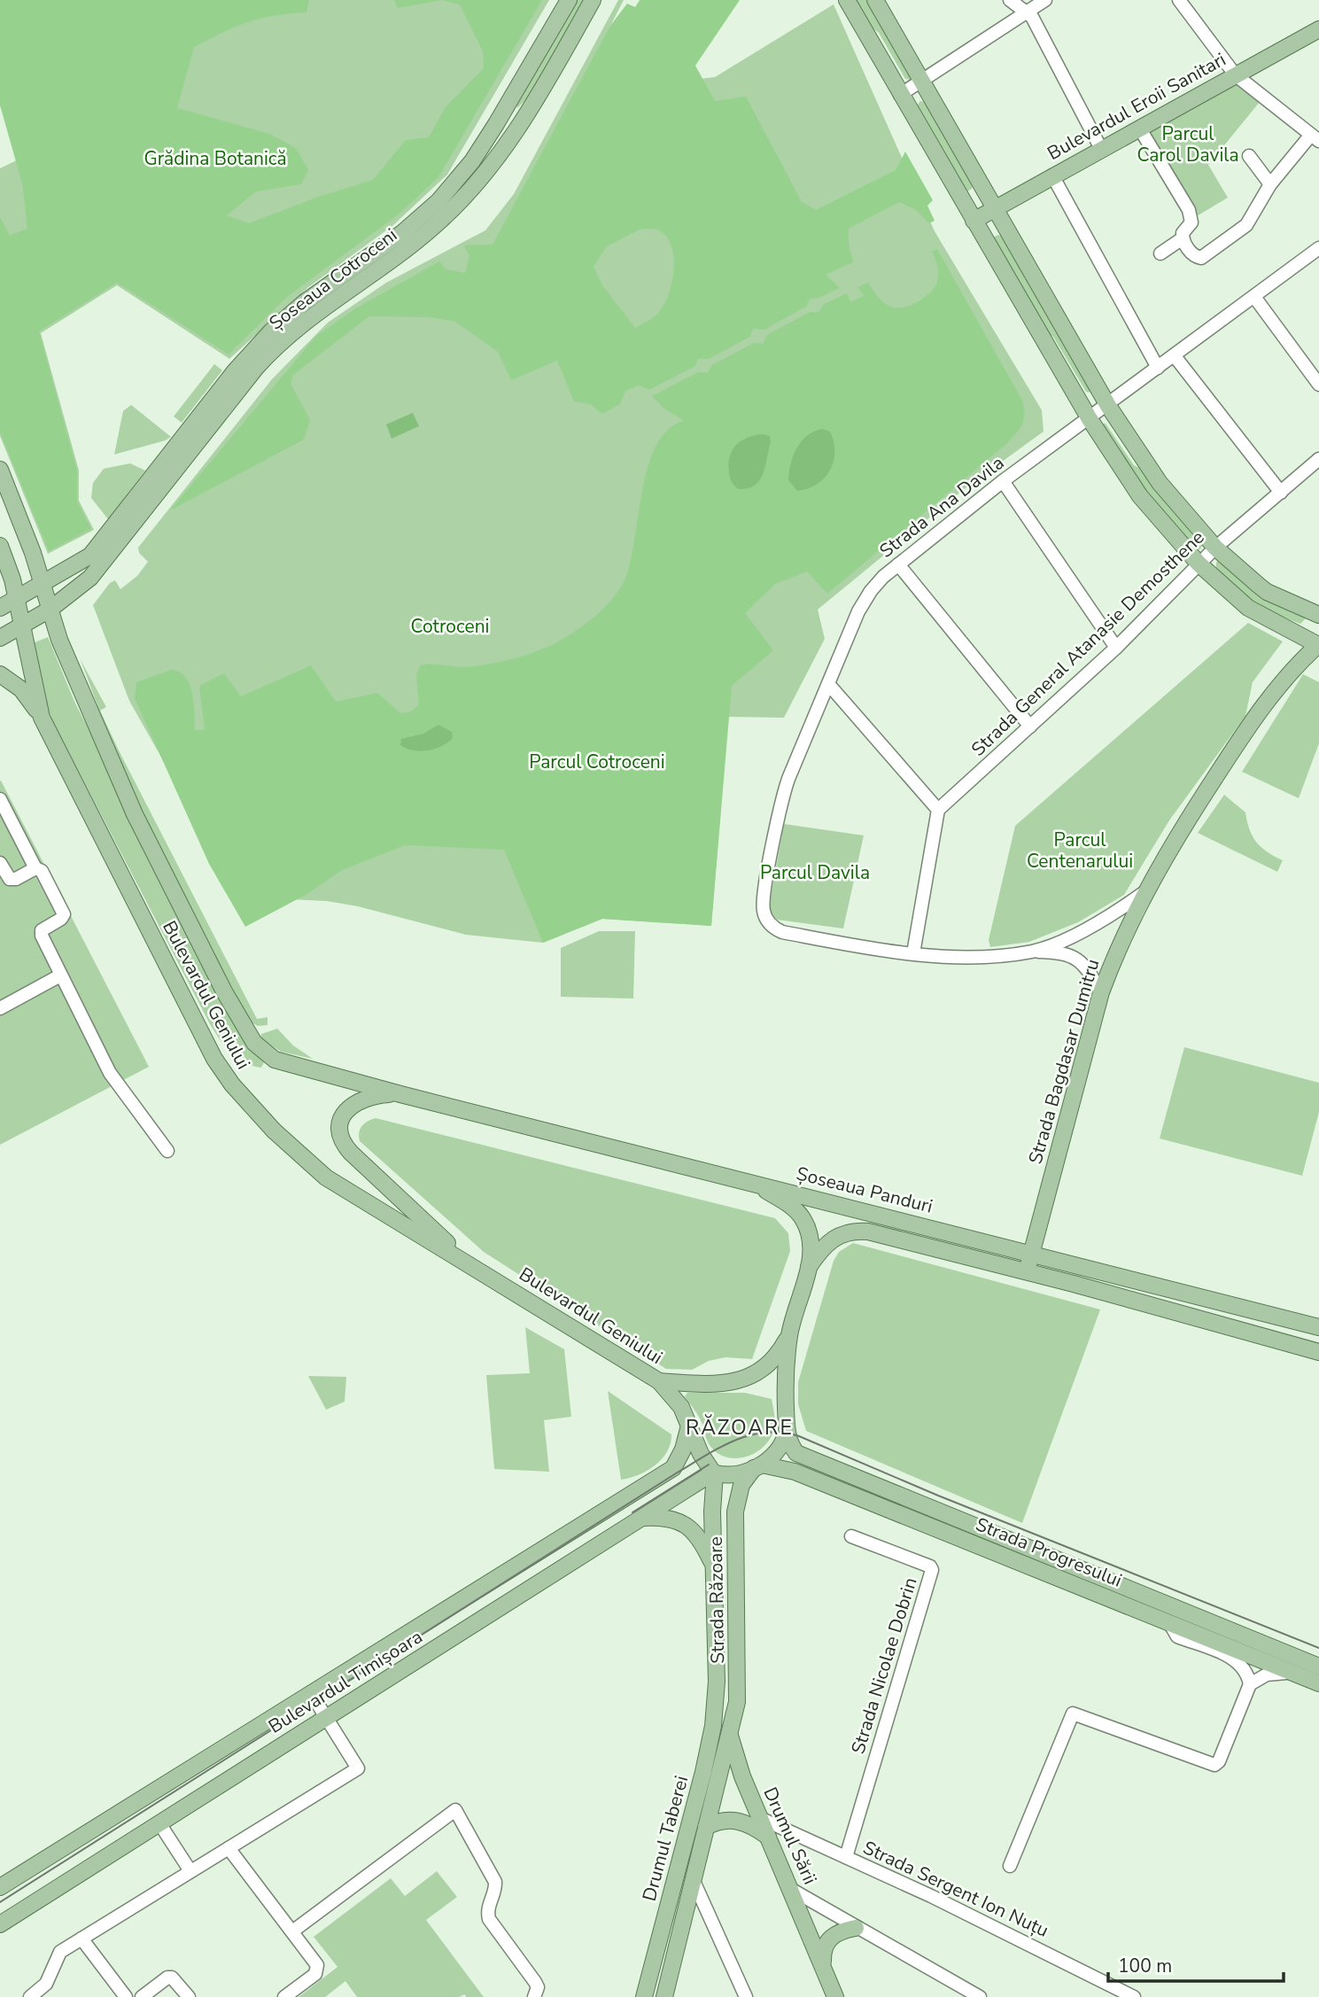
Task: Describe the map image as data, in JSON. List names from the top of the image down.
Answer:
{
  "streets": {
    "main road": [
      "Bulevardul Eroii Sanitari",
      "Șoseaua Cotroceni",
      "Bulevardul Geniului",
      "Strada Bagdasar Dumitru",
      "Șoseaua Panduri",
      "Strada Progresului",
      "Strada Răzoare",
      "Bulevardul Timișoara",
      "Drumul Sării",
      "Drumul Taberei"
    ],
    "street": [
      "Strada Ana Davila",
      "Strada General Atanasie Demosthene",
      "Strada Nicolae Dobrin",
      "Strada Sergent Ion Nuțu"
    ]
  },
  "crossings": [
    ["Șoseaua Cotroceni", "Bulevardul Geniului"],
    ["Bulevardul Geniului", "Șoseaua Panduri"],
    ["Bulevardul Geniului", "Strada Răzoare"],
    ["Bulevardul Geniului", "Bulevardul Timișoara"],
    ["Strada Bagdasar Dumitru", "Șoseaua Panduri"],
    ["Strada Progresului", "Strada Răzoare"],
    ["Strada Răzoare", "Bulevardul Timișoara"],
    ["Strada Răzoare", "Drumul Sării"],
    ["Strada Răzoare", "Drumul Taberei"],
    ["Strada Nicolae Dobrin", "Strada Sergent Ion Nuțu"],
    ["Drumul Sării", "Drumul Taberei"],
    ["Drumul Sării", "Strada Sergent Ion Nuțu"]
  ],
  "districts": ["RĂZOARE"],
  "parks": [
    "Parcul Carol Davila",
    "Grădina Botanică",
    "Cotroceni",
    "Parcul Cotroceni",
    "Parcul Centenarului",
    "Parcul Davila"
  ],
  "scale_bar": "100 m"
}
